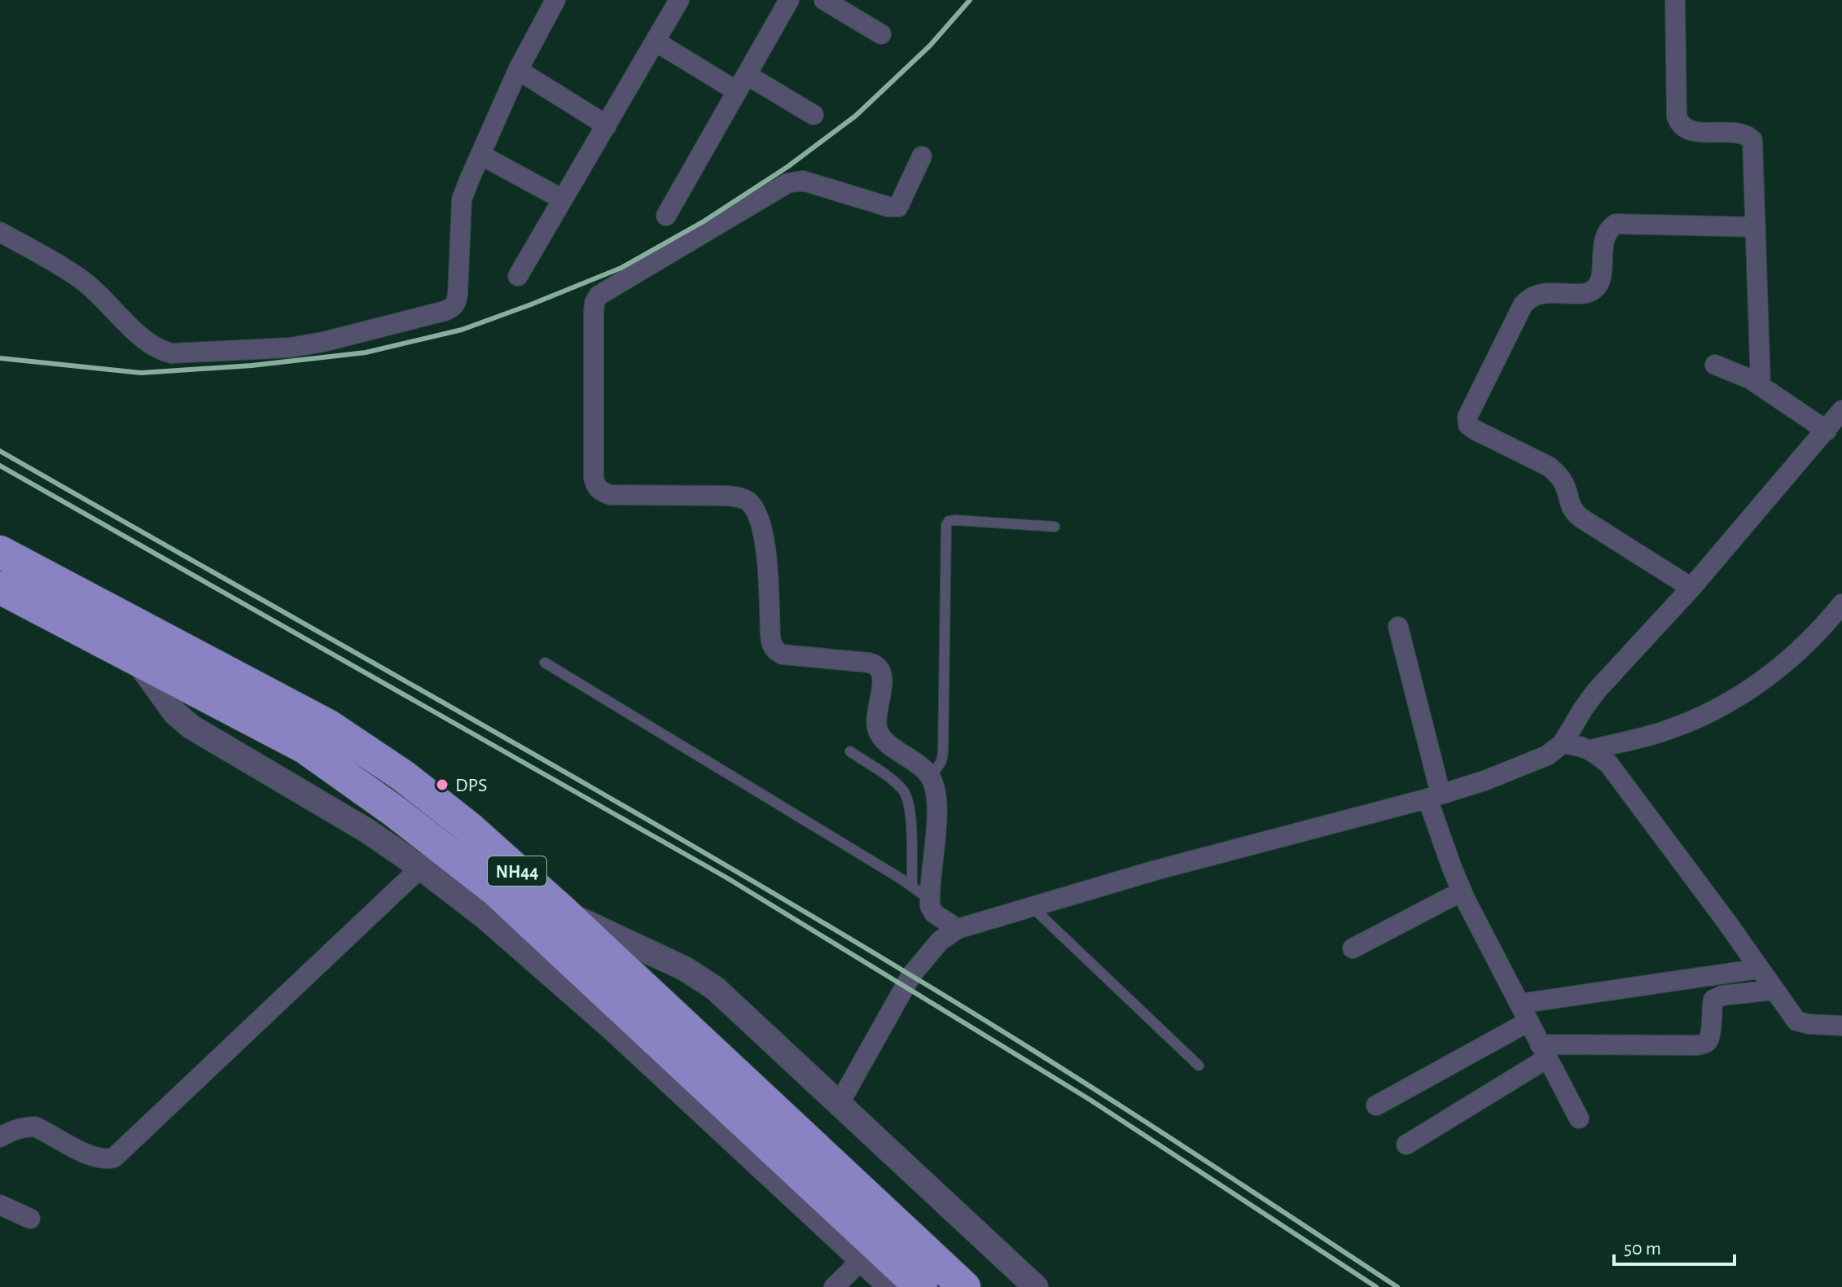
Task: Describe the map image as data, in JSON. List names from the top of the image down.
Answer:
{
  "streets": {
    "highway": ["NH44"]
  },
  "places": ["DPS"],
  "scale_bar": "50 m"
}
